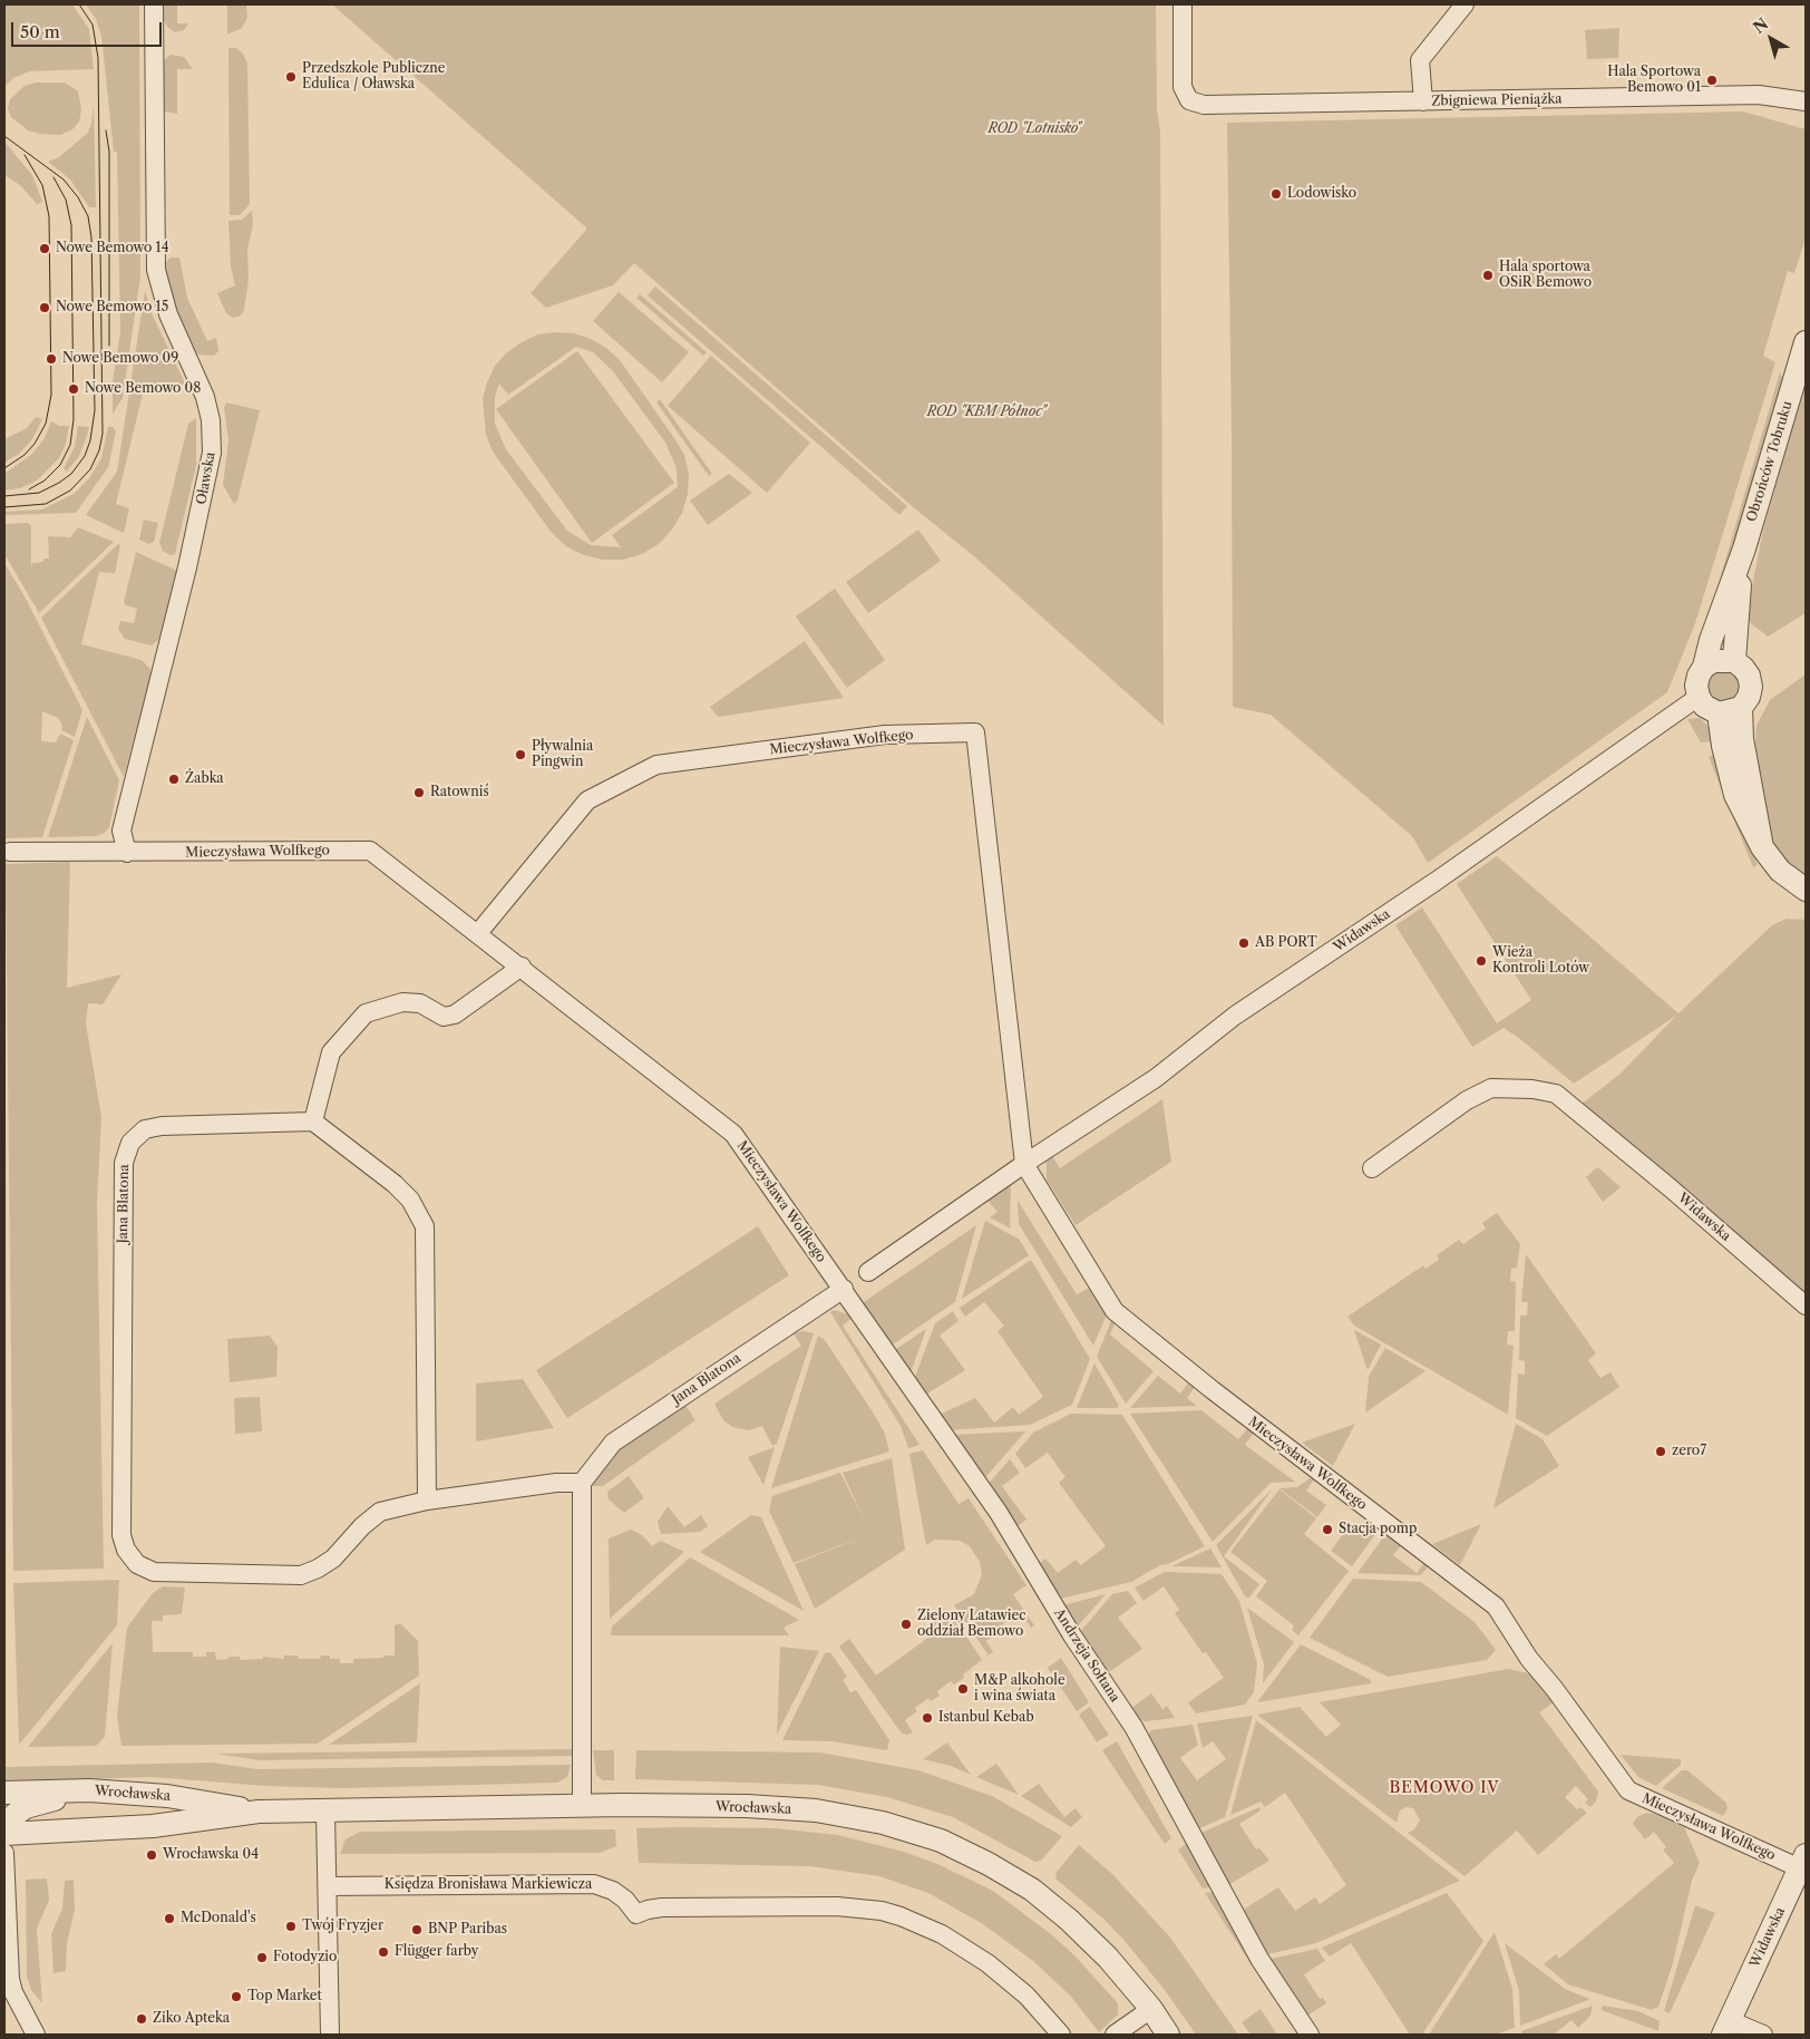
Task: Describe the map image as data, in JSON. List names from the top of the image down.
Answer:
{
  "streets": {
    "street": [
      "Zbigniewa Pieniążka",
      "Obrońców Tobruku",
      "Oławska",
      "Mieczysława Wolfkego",
      "Widawska",
      "Jana Blatona",
      "Andrzeja Sołtana",
      "Wrocławska",
      "Księdza Bronisława Markiewicza"
    ]
  },
  "crossings": [
    ["Obrońców Tobruku", "Widawska"],
    ["Oławska", "Mieczysława Wolfkego"],
    ["Mieczysława Wolfkego", "Widawska"],
    ["Mieczysława Wolfkego", "Jana Blatona"],
    ["Mieczysława Wolfkego", "Andrzeja Sołtana"],
    ["Jana Blatona", "Andrzeja Sołtana"]
  ],
  "districts": ["BEMOWO IV"],
  "parks": ["ROD \"Lotnisko\"", "ROD \"KBM Północ\""],
  "places": [
    "Przedszkole Publiczne Edulica / Oławska",
    "Hala Sportowa Bemowo 01",
    "Lodowisko",
    "Nowe Bemowo 14",
    "Hala sportowa OSiR Bemowo",
    "Nowe Bemowo 15",
    "Nowe Bemowo 09",
    "Nowe Bemowo 08",
    "Pływalnia Pingwin",
    "Żabka",
    "Ratowniś",
    "AB PORT",
    "Wieża Kontroli Lotów",
    "zero7",
    "Stacja pomp",
    "Zielony Latawiec oddział Bemowo",
    "M&P alkohole i wina świata",
    "Istanbul Kebab",
    "Wrocławska 04",
    "McDonald's",
    "Twój Fryzjer",
    "BNP Paribas",
    "Flügger farby",
    "Fotodyzio",
    "Top Market",
    "Ziko Apteka"
  ],
  "scale_bar": "50 m",
  "north": "top left"
}
